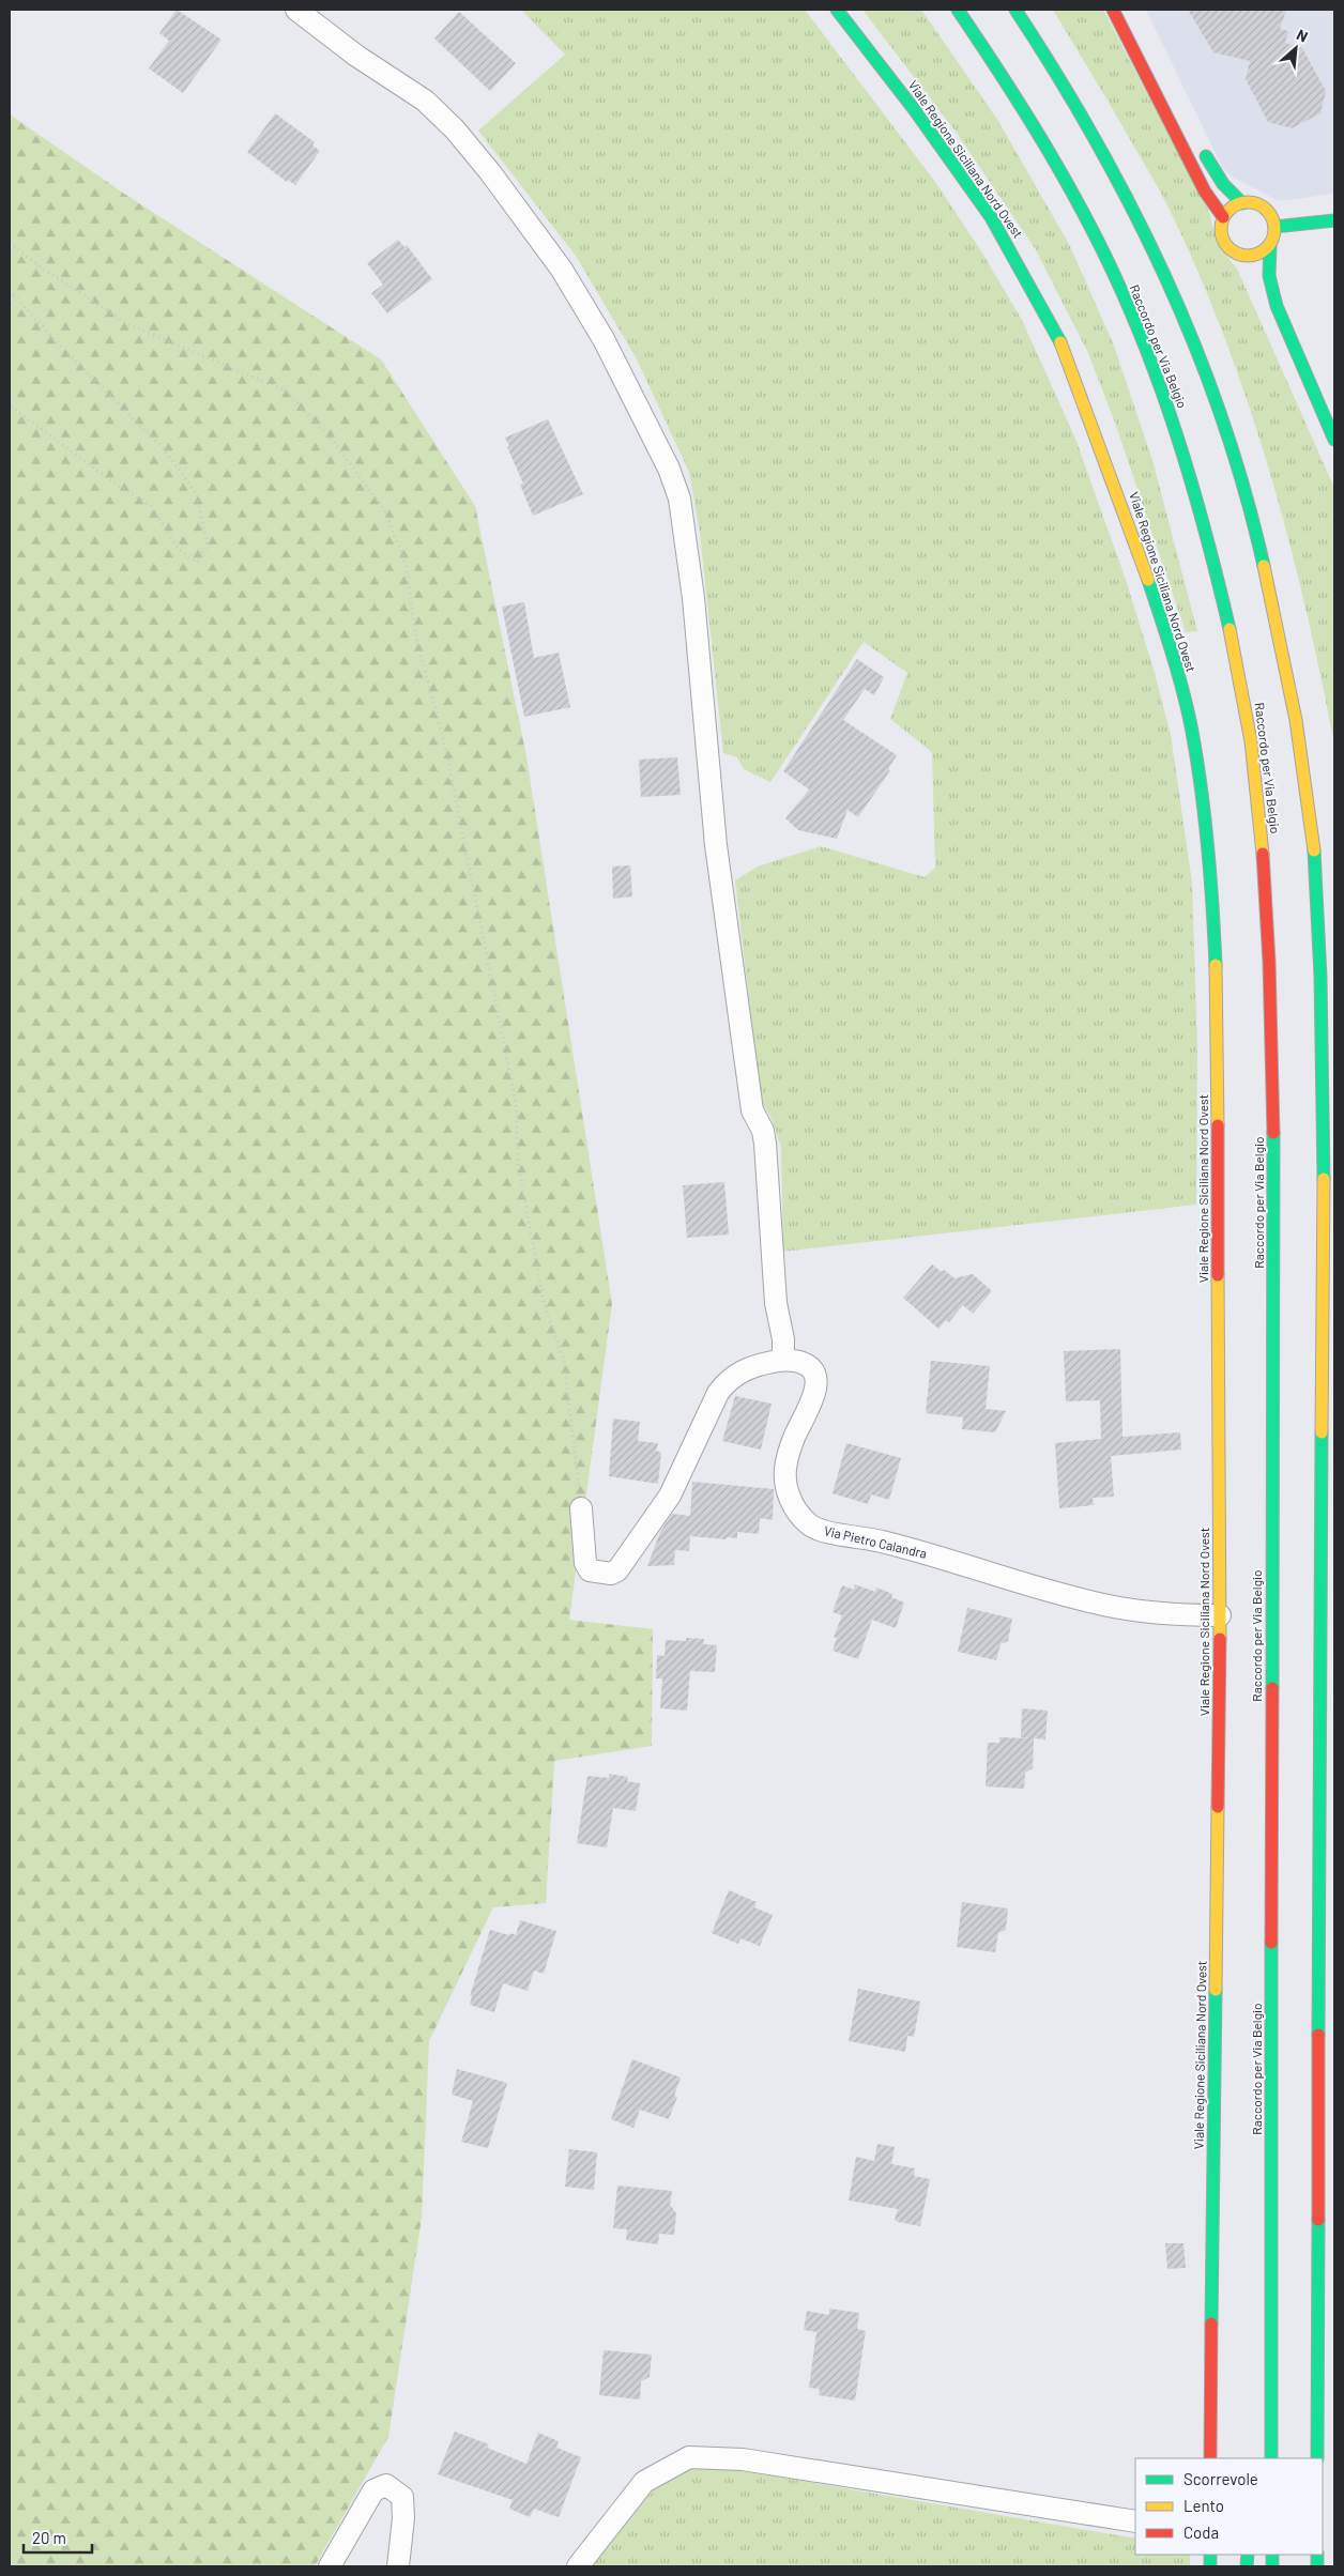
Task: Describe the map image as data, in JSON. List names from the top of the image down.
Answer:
{
  "streets": {
    "main road": ["Viale Regione Siciliana Nord Ovest", "Raccordo per Via Belgio"],
    "street": ["Via Pietro Calandra"]
  },
  "crossings": [
    ["Viale Regione Siciliana Nord Ovest", "Via Pietro Calandra"]
  ],
  "legend": ["Scorrevole", "Lento", "Coda"],
  "scale_bar": "20 m",
  "north": "top right"
}
